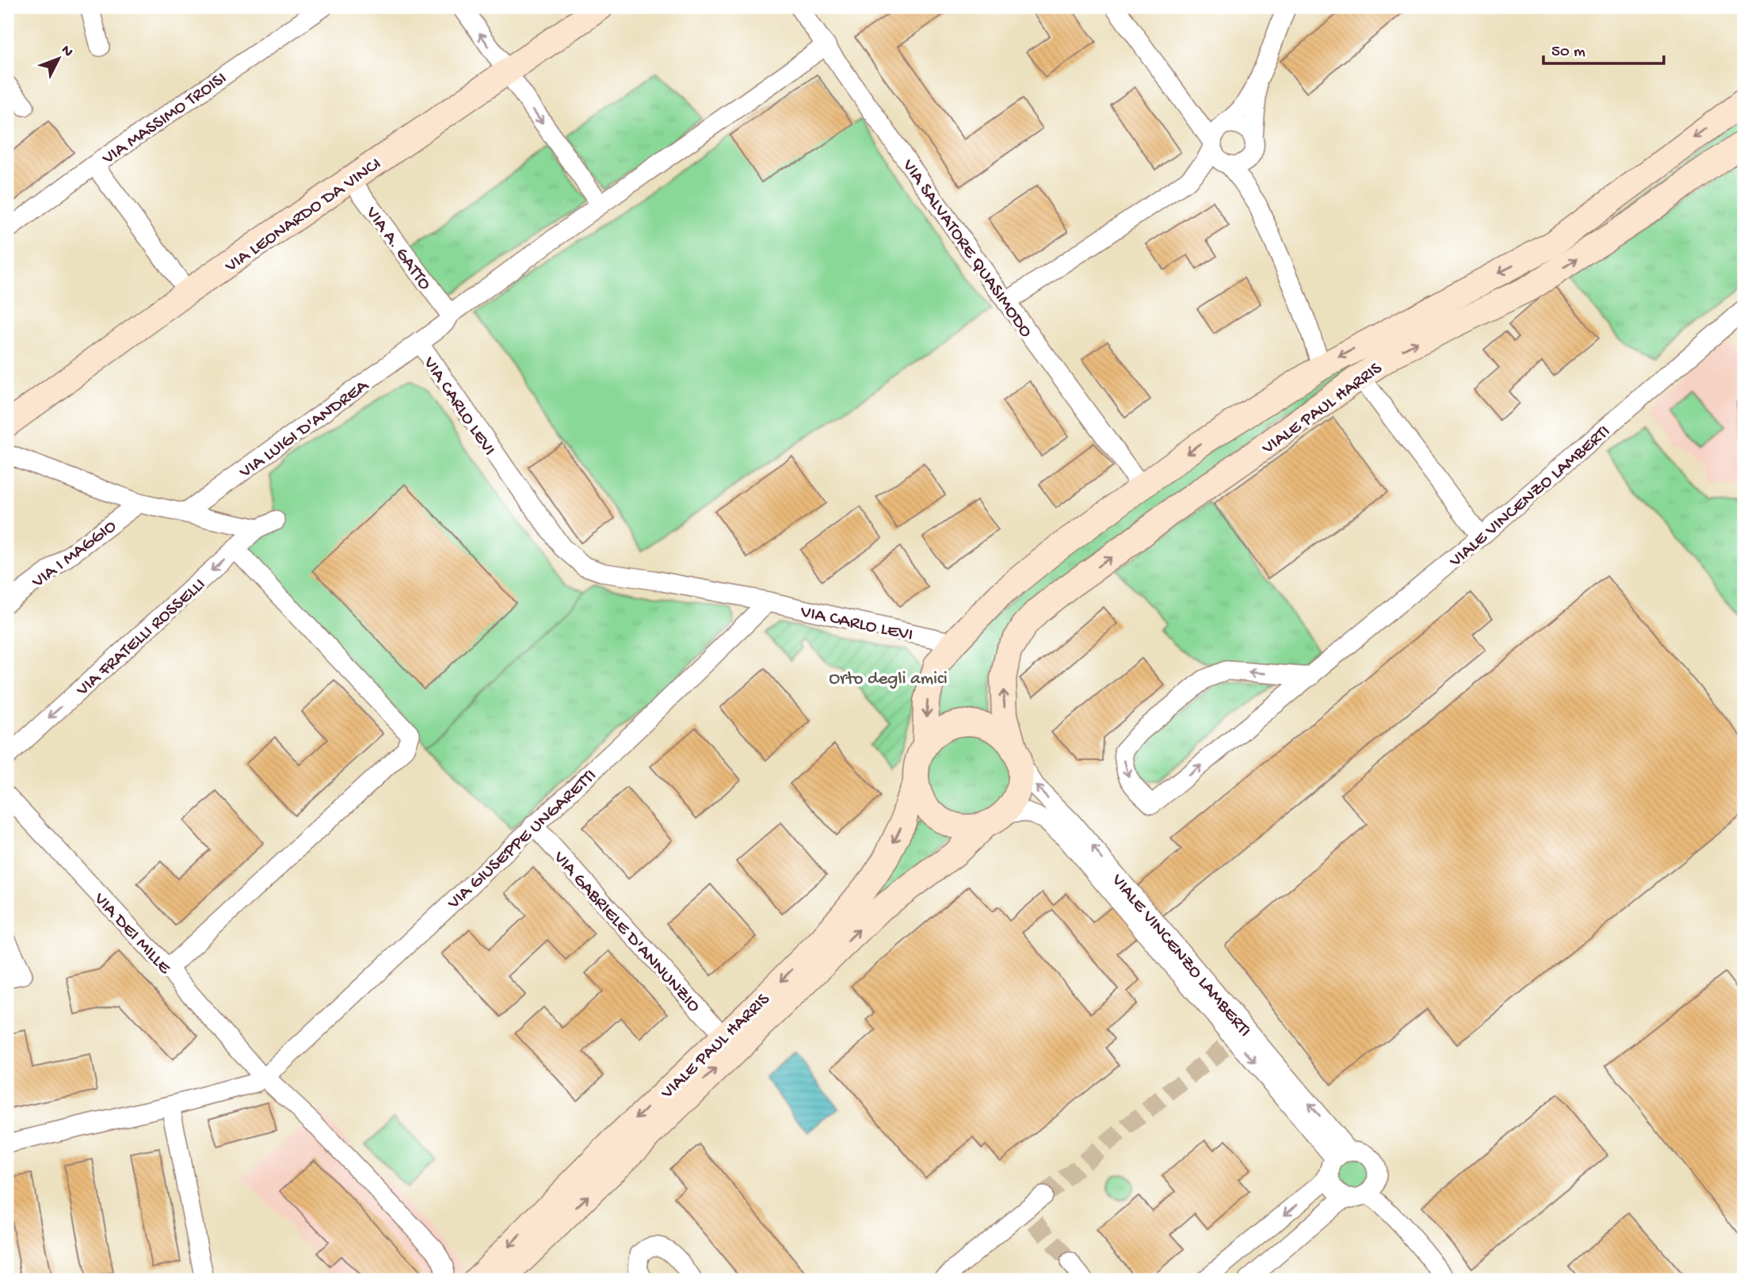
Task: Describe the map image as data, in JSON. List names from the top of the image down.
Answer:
{
  "streets": {
    "street": [
      "VIA MASSIMO TROISI",
      "VIA LEONARDO DA VINCI",
      "VIA A. GATTO",
      "VIA SALVATORE QUASIMODO",
      "VIA CARLO LEVI",
      "VIALE PAUL HARRIS",
      "VIA LUIGI D'ANDREA",
      "VIALE VINCENZO LAMBERTI",
      "VIA I MAGGIO",
      "VIA FRATELLI ROSSELLI",
      "VIA GIUSEPPE UNGARETTI",
      "VIA GABRIELE D'ANNUNZIO",
      "VIA DEI MILLE"
    ]
  },
  "crossings": [
    ["VIA LEONARDO DA VINCI", "VIA A. GATTO"],
    ["VIA A. GATTO", "VIA CARLO LEVI"],
    ["VIA SALVATORE QUASIMODO", "VIA CARLO LEVI"],
    ["VIA SALVATORE QUASIMODO", "VIALE PAUL HARRIS"],
    ["VIA CARLO LEVI", "VIALE PAUL HARRIS"],
    ["VIA CARLO LEVI", "VIA LUIGI D'ANDREA"],
    ["VIA CARLO LEVI", "VIA GIUSEPPE UNGARETTI"],
    ["VIALE PAUL HARRIS", "VIALE VINCENZO LAMBERTI"],
    ["VIALE PAUL HARRIS", "VIA GABRIELE D'ANNUNZIO"],
    ["VIA GIUSEPPE UNGARETTI", "VIA GABRIELE D'ANNUNZIO"],
    ["VIA GIUSEPPE UNGARETTI", "VIA DEI MILLE"]
  ],
  "one_way": ["VIA FRATELLI ROSSELLI"],
  "parks": ["Orto degli amici"],
  "scale_bar": "50 m",
  "north": "top right"
}
